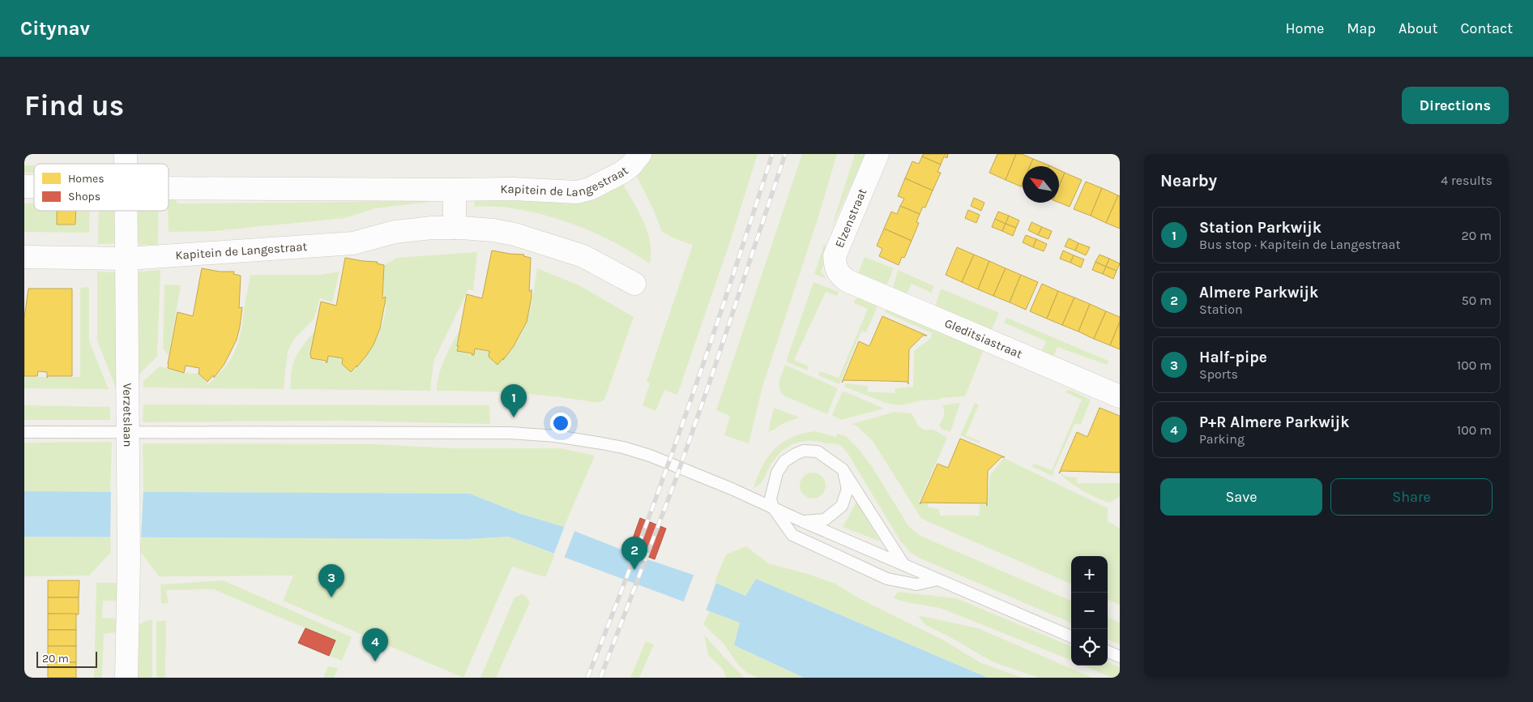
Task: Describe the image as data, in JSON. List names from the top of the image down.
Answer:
{
  "streets": {
    "street": [
      "Kapitein de Langestraat",
      "Elzenstraat",
      "Gleditsiastraat",
      "Verzetslaan"
    ]
  },
  "crossings": [
    ["Kapitein de Langestraat", "Verzetslaan"],
    ["Elzenstraat", "Gleditsiastraat"]
  ],
  "legend": ["Homes", "Shops"],
  "scale_bar": "20 m",
  "north": "top left",
  "page": {
    "header": "Citynav",
    "nav": [
      "Home",
      "Map",
      "About",
      "Contact"
    ],
    "buttons": [
      "Directions",
      ["Save", "Share"]
    ],
    "title": "Find us",
    "heading": ["Nearby", "4 results"],
    "list": [
      {
        "mark": "1",
        "name": "Station Parkwijk",
        "note": "Bus stop · Kapitein de Langestraat",
        "value": "20 m"
      },
      {
        "mark": "2",
        "name": "Almere Parkwijk",
        "note": "Station",
        "value": "50 m"
      },
      {
        "mark": "3",
        "name": "Half-pipe",
        "note": "Sports",
        "value": "100 m"
      },
      {
        "mark": "4",
        "name": "P+R Almere Parkwijk",
        "note": "Parking",
        "value": "100 m"
      }
    ],
    "pins": [
      "1",
      "2",
      "3",
      "4"
    ],
    "map_buttons": ["+", "−"],
    "scale": "20 m"
  }
}
